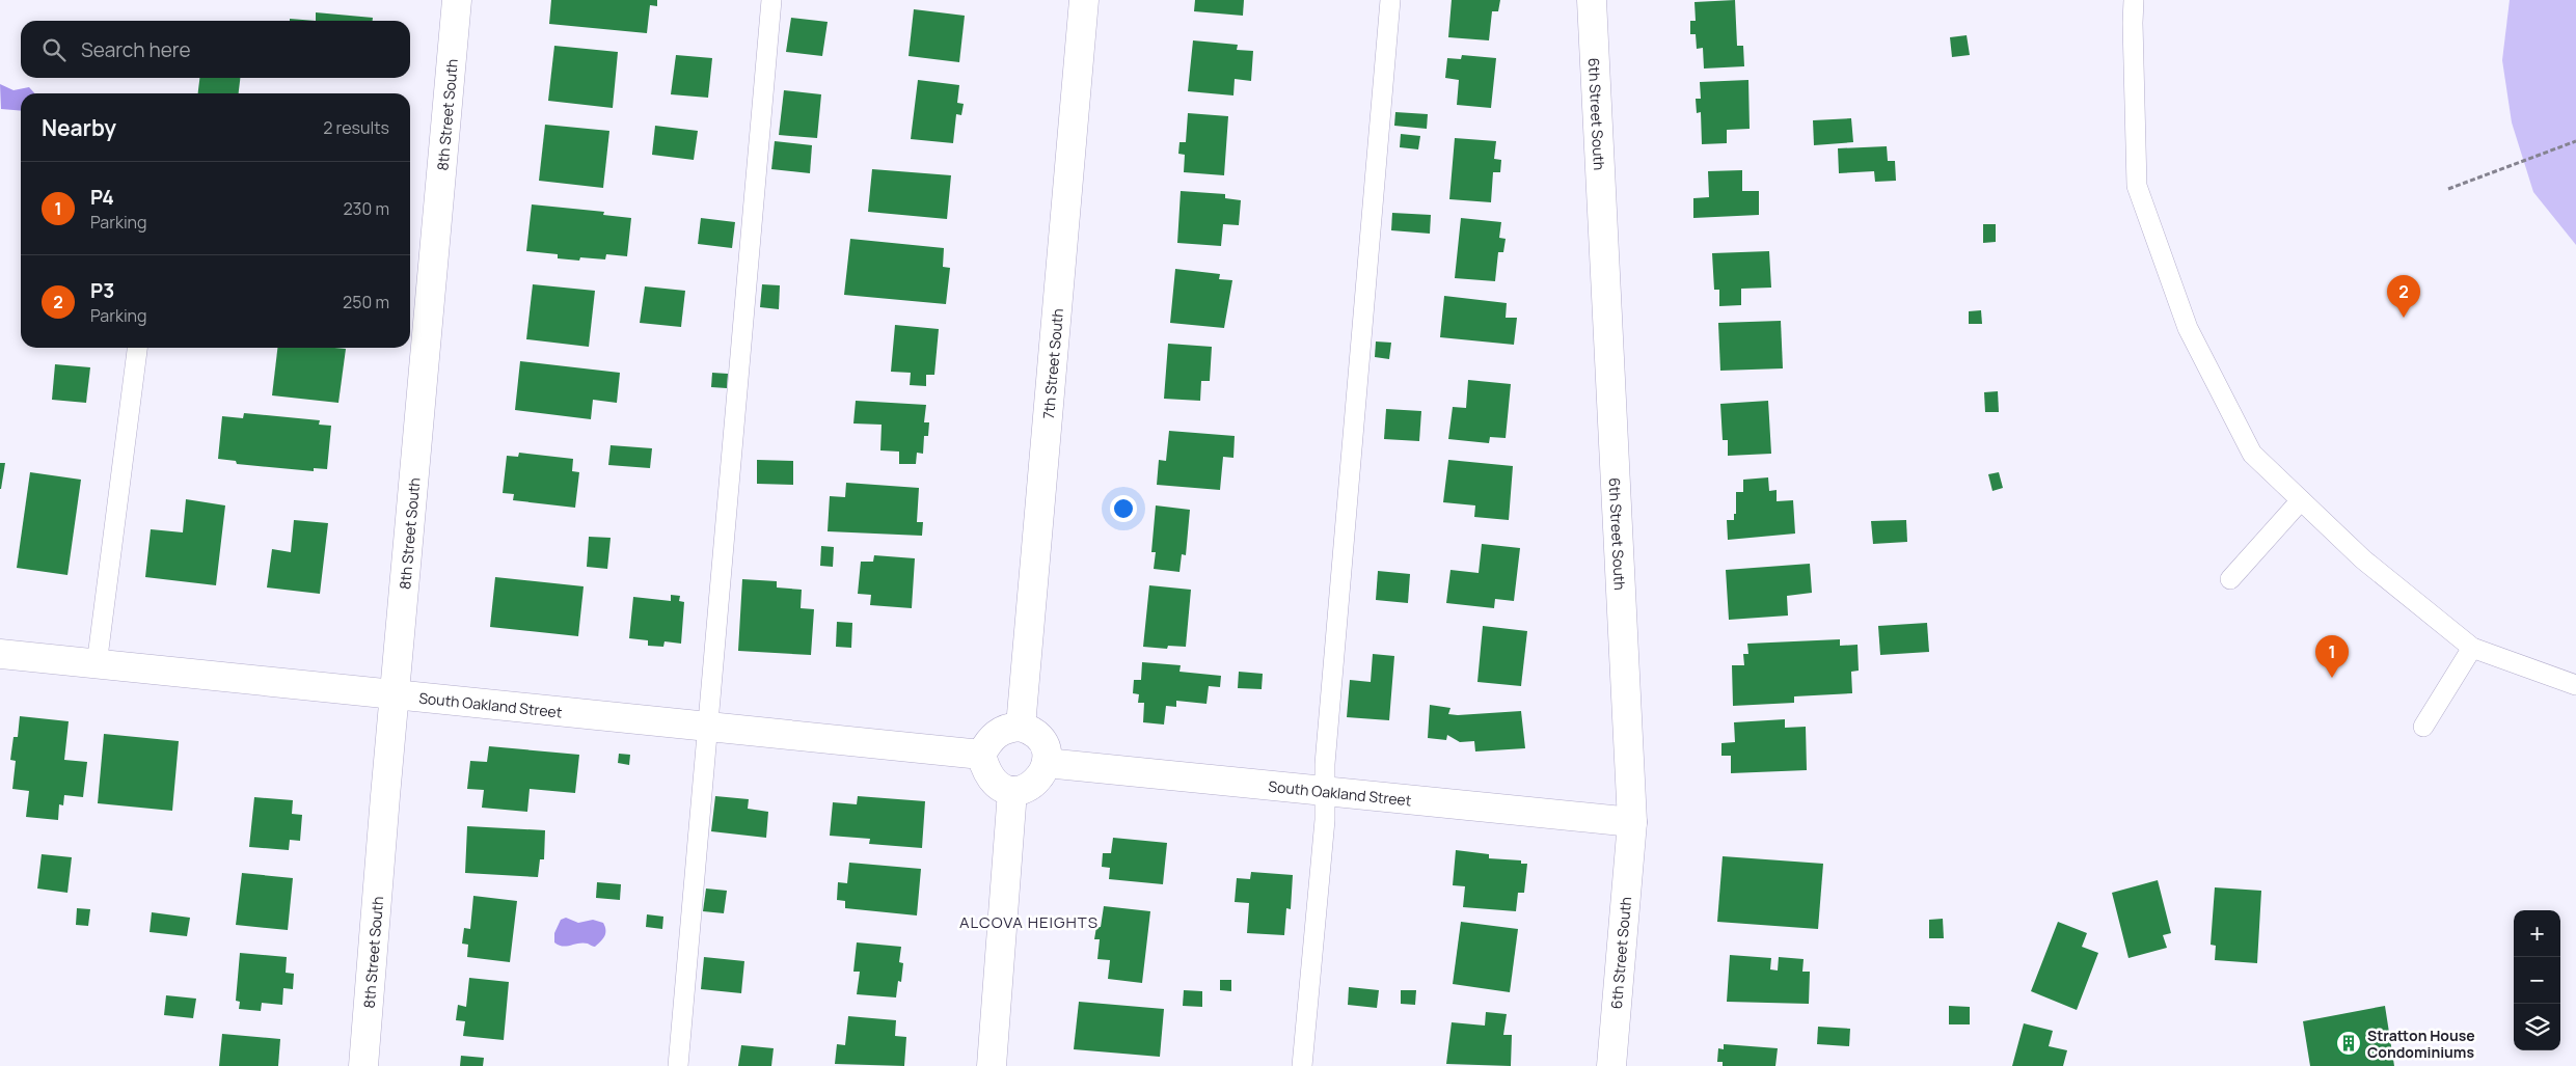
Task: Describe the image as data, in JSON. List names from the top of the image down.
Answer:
{
  "streets": {
    "street": [
      "6th Street South",
      "8th Street South",
      "7th Street South",
      "South Oakland Street"
    ]
  },
  "crossings": [
    ["6th Street South", "South Oakland Street"],
    ["8th Street South", "South Oakland Street"],
    ["7th Street South", "South Oakland Street"]
  ],
  "districts": ["ALCOVA HEIGHTS"],
  "places": {
    "building": ["Stratton House Condominiums"]
  },
  "page": {
    "search": "Search here",
    "heading": ["Nearby", "2 results"],
    "list": [
      {
        "mark": "1",
        "name": "P4",
        "note": "Parking",
        "value": "230 m"
      },
      {
        "mark": "2",
        "name": "P3",
        "note": "Parking",
        "value": "250 m"
      }
    ],
    "pins": ["2", "1"],
    "map_buttons": ["+", "−"]
  }
}
